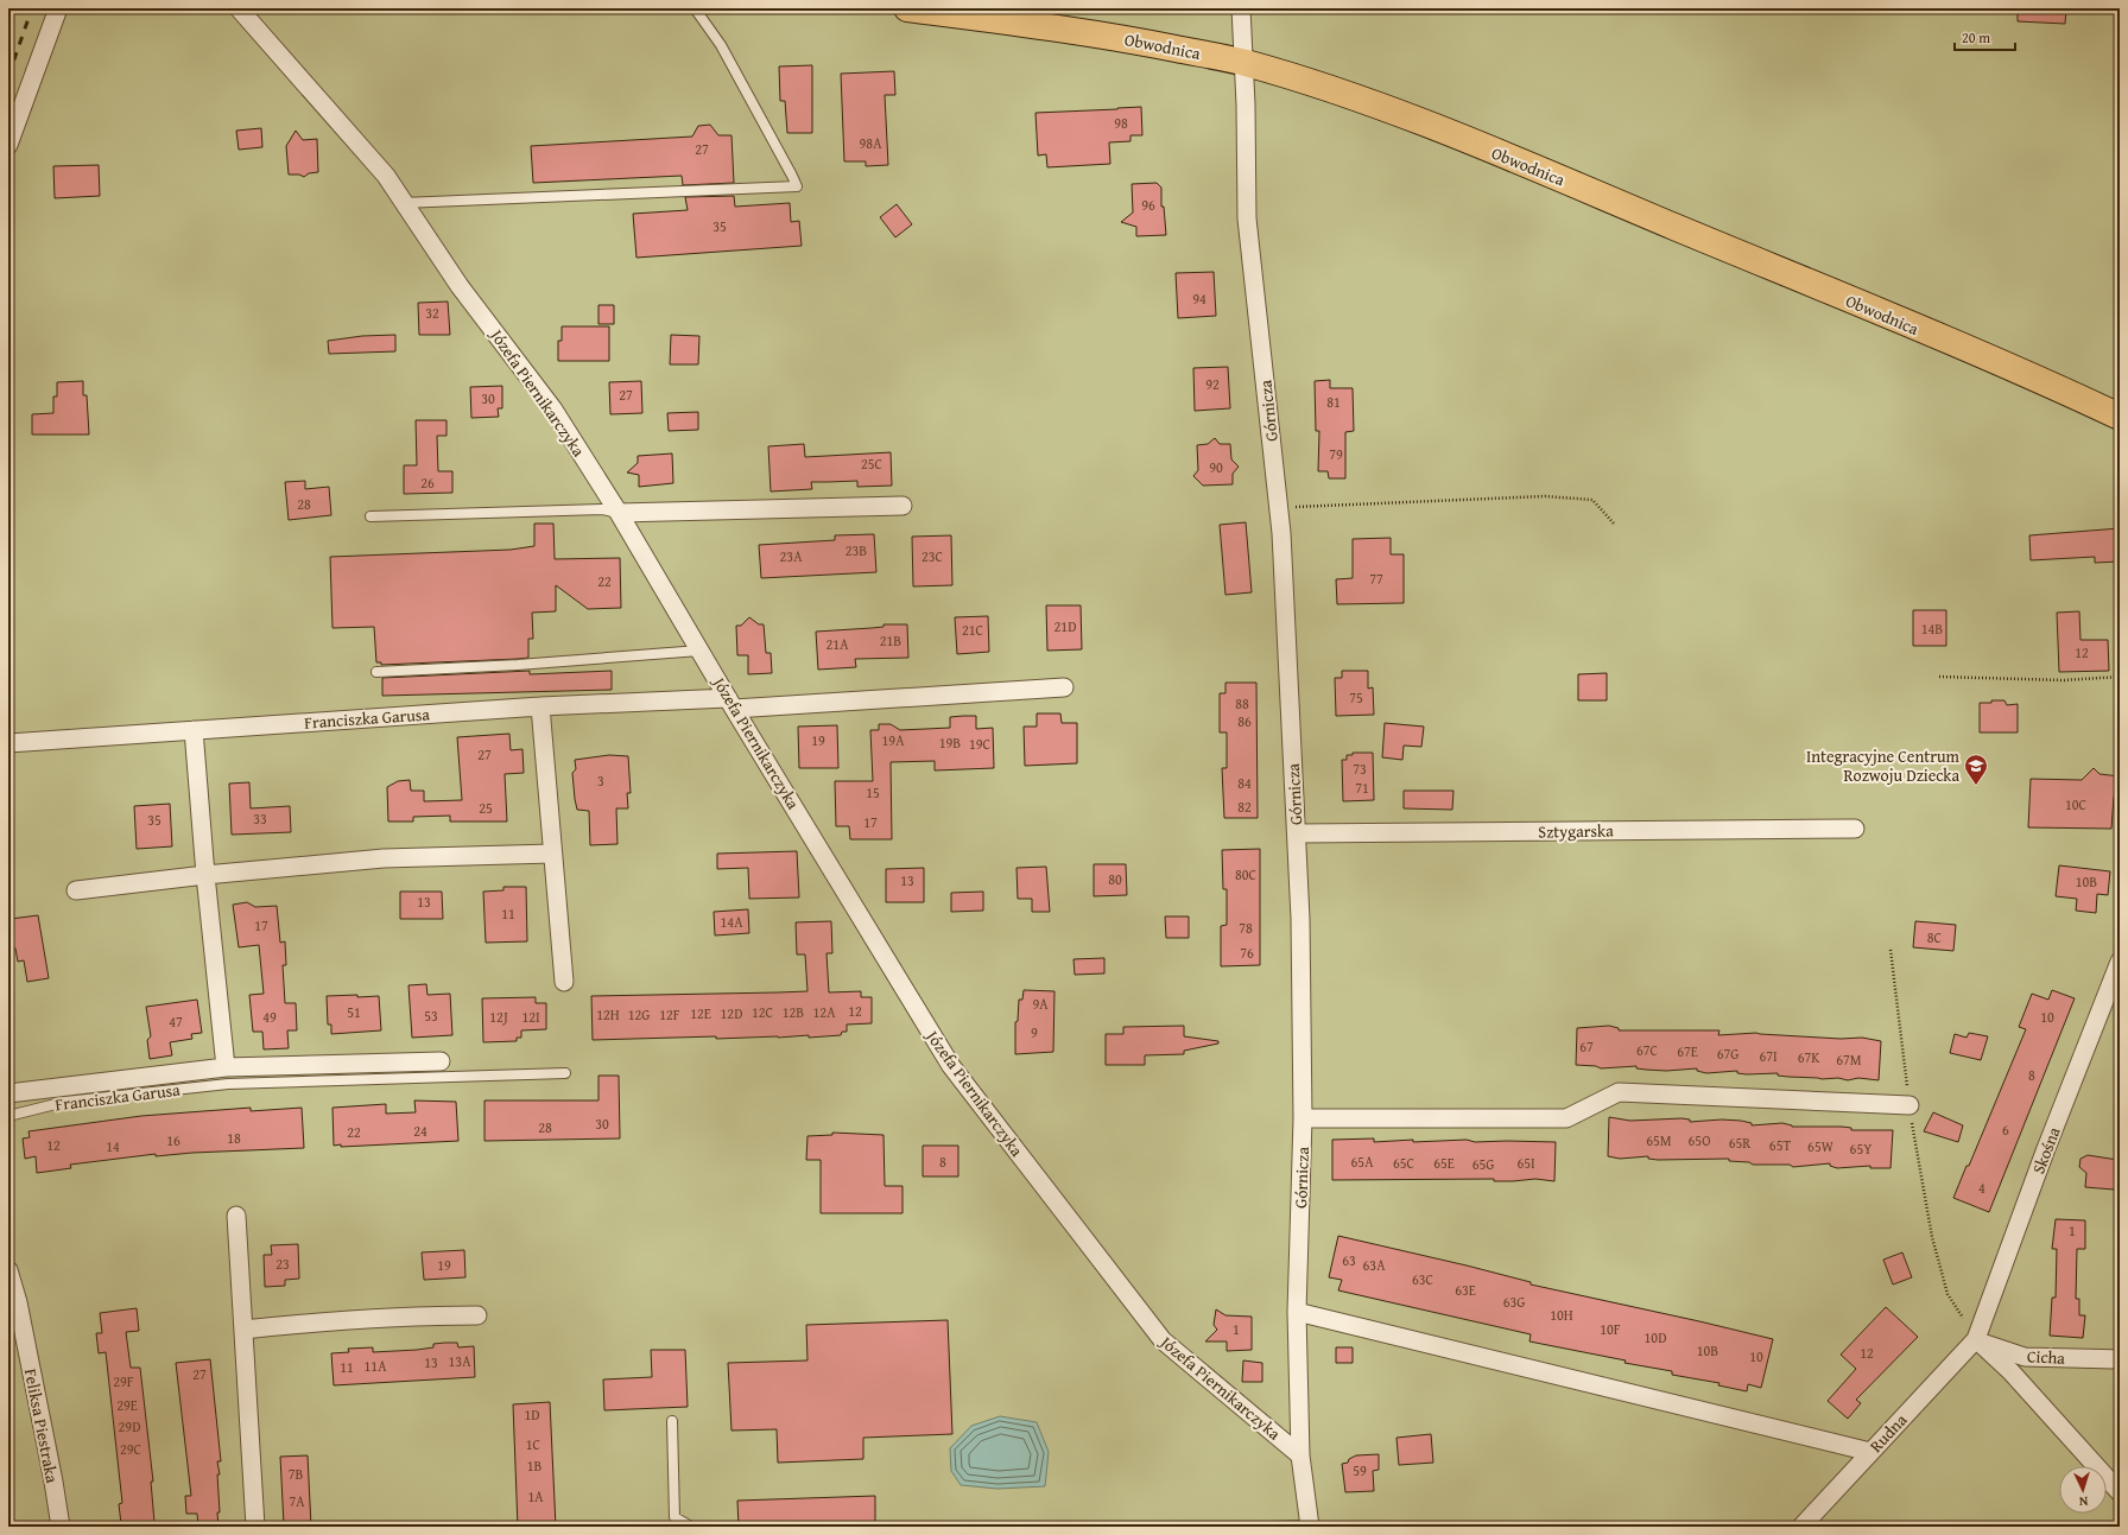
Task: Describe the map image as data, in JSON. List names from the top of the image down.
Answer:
{
  "streets": {
    "highway": ["Obwodnica"],
    "street": [
      "Józefa Piernikarczyka",
      "Górnicza",
      "Franciszka Garusa",
      "Sztygarska",
      "Skośna",
      "Cicha",
      "Feliksa Piestraka",
      "Rudna"
    ]
  },
  "crossings": [
    ["Obwodnica", "Górnicza"],
    ["Józefa Piernikarczyka", "Górnicza"],
    ["Józefa Piernikarczyka", "Franciszka Garusa"],
    ["Górnicza", "Sztygarska"],
    ["Skośna", "Cicha"],
    ["Skośna", "Rudna"],
    ["Cicha", "Rudna"]
  ],
  "places": {
    "school or university": ["Integracyjne Centrum Rozwoju Dziecka"]
  },
  "house_numbers": [
    "98",
    "98A",
    "27",
    "96",
    "35",
    "94",
    "32",
    "92",
    "27",
    "30",
    "81",
    "79",
    "25C",
    "90",
    "26",
    "28",
    "23B",
    "23A",
    "23C",
    "77",
    "22",
    "21D",
    "14B",
    "21C",
    "21B",
    "21A",
    "12",
    "75",
    "88",
    "86",
    "19",
    "19A",
    "19B",
    "19C",
    "27",
    "73",
    "3",
    "84",
    "71",
    "15",
    "10C",
    "82",
    "25",
    "33",
    "35",
    "17",
    "80C",
    "80",
    "13",
    "10B",
    "13",
    "11",
    "14A",
    "17",
    "78",
    "8C",
    "76",
    "9A",
    "12",
    "51",
    "12C",
    "12B",
    "12A",
    "12E",
    "12D",
    "12H",
    "12G",
    "12F",
    "53",
    "49",
    "12J",
    "12I",
    "10",
    "47",
    "9",
    "67",
    "67C",
    "67E",
    "67G",
    "67I",
    "67K",
    "67M",
    "8",
    "30",
    "28",
    "6",
    "24",
    "22",
    "18",
    "16",
    "65M",
    "65O",
    "65R",
    "12",
    "65T",
    "14",
    "65W",
    "65Y",
    "8",
    "65A",
    "65C",
    "65E",
    "65I",
    "65G",
    "4",
    "1",
    "63",
    "23",
    "19",
    "63A",
    "63C",
    "63E",
    "63G",
    "10H",
    "1",
    "10F",
    "10D",
    "10B",
    "12",
    "10",
    "13A",
    "13",
    "11A",
    "11",
    "27",
    "29F",
    "29E",
    "1D",
    "29D",
    "1C",
    "29C",
    "1B",
    "59",
    "7B",
    "1A",
    "7A"
  ],
  "scale_bar": "20 m",
  "north": "bottom"
}
